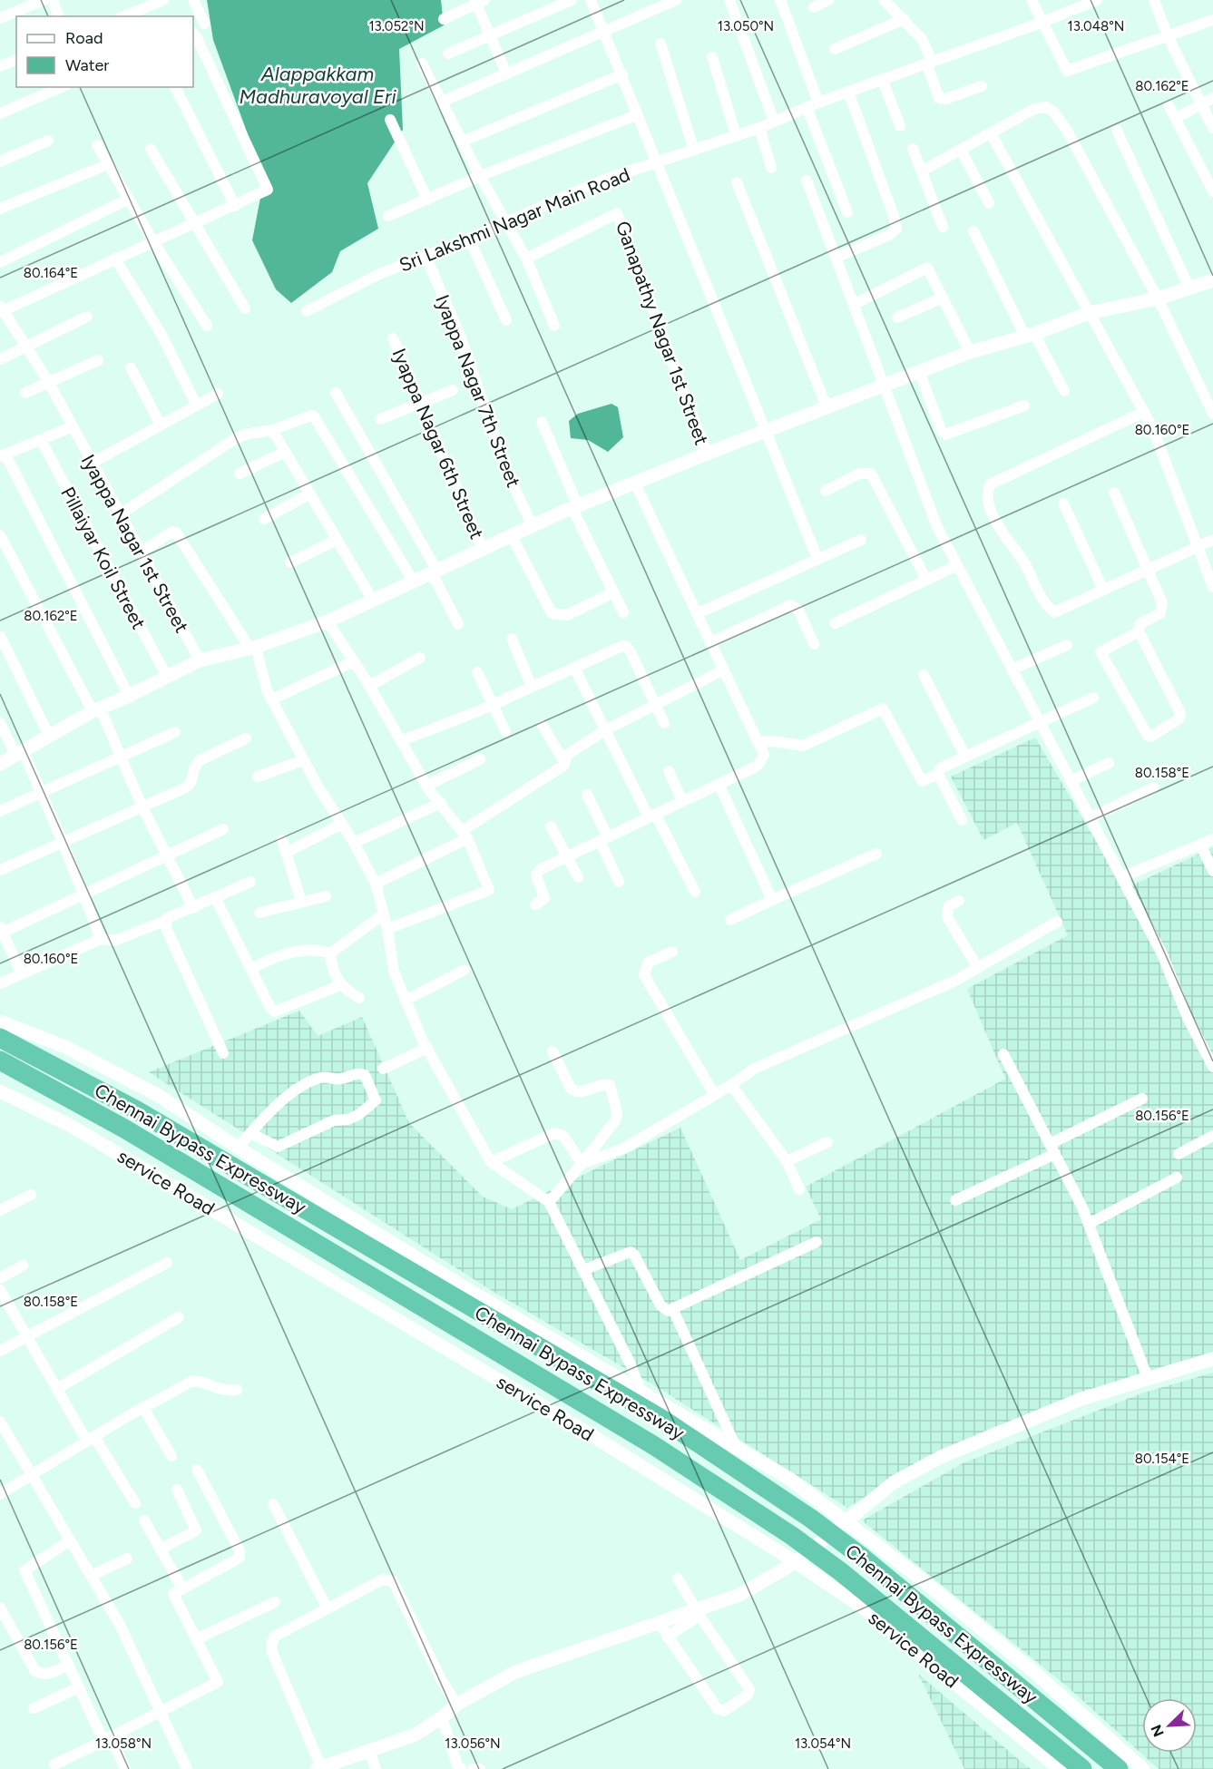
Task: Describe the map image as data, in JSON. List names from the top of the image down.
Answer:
{
  "streets": {
    "highway": ["Chennai Bypass Expressway"],
    "street": [
      "Sri Lakshmi Nagar Main Road",
      "Ganapathy Nagar 1st Street",
      "Iyappa Nagar 7th Street",
      "Iyappa Nagar 6th Street",
      "Iyappa Nagar 1st Street",
      "Pillaiyar Koil Street",
      "service Road"
    ]
  },
  "crossings": [
    ["Sri Lakshmi Nagar Main Road", "Iyappa Nagar 7th Street"]
  ],
  "water": ["Alappakkam Madhuravoyal Eri"],
  "legend": ["Road", "Water"],
  "north": "bottom left",
  "coordinates": [
    "13.052°N",
    "13.048°N",
    "13.050°N",
    "80.162°E",
    "80.164°E",
    "80.160°E",
    "80.158°E",
    "80.156°E",
    "80.154°E",
    "13.058°N",
    "13.056°N",
    "13.054°N"
  ]
}
